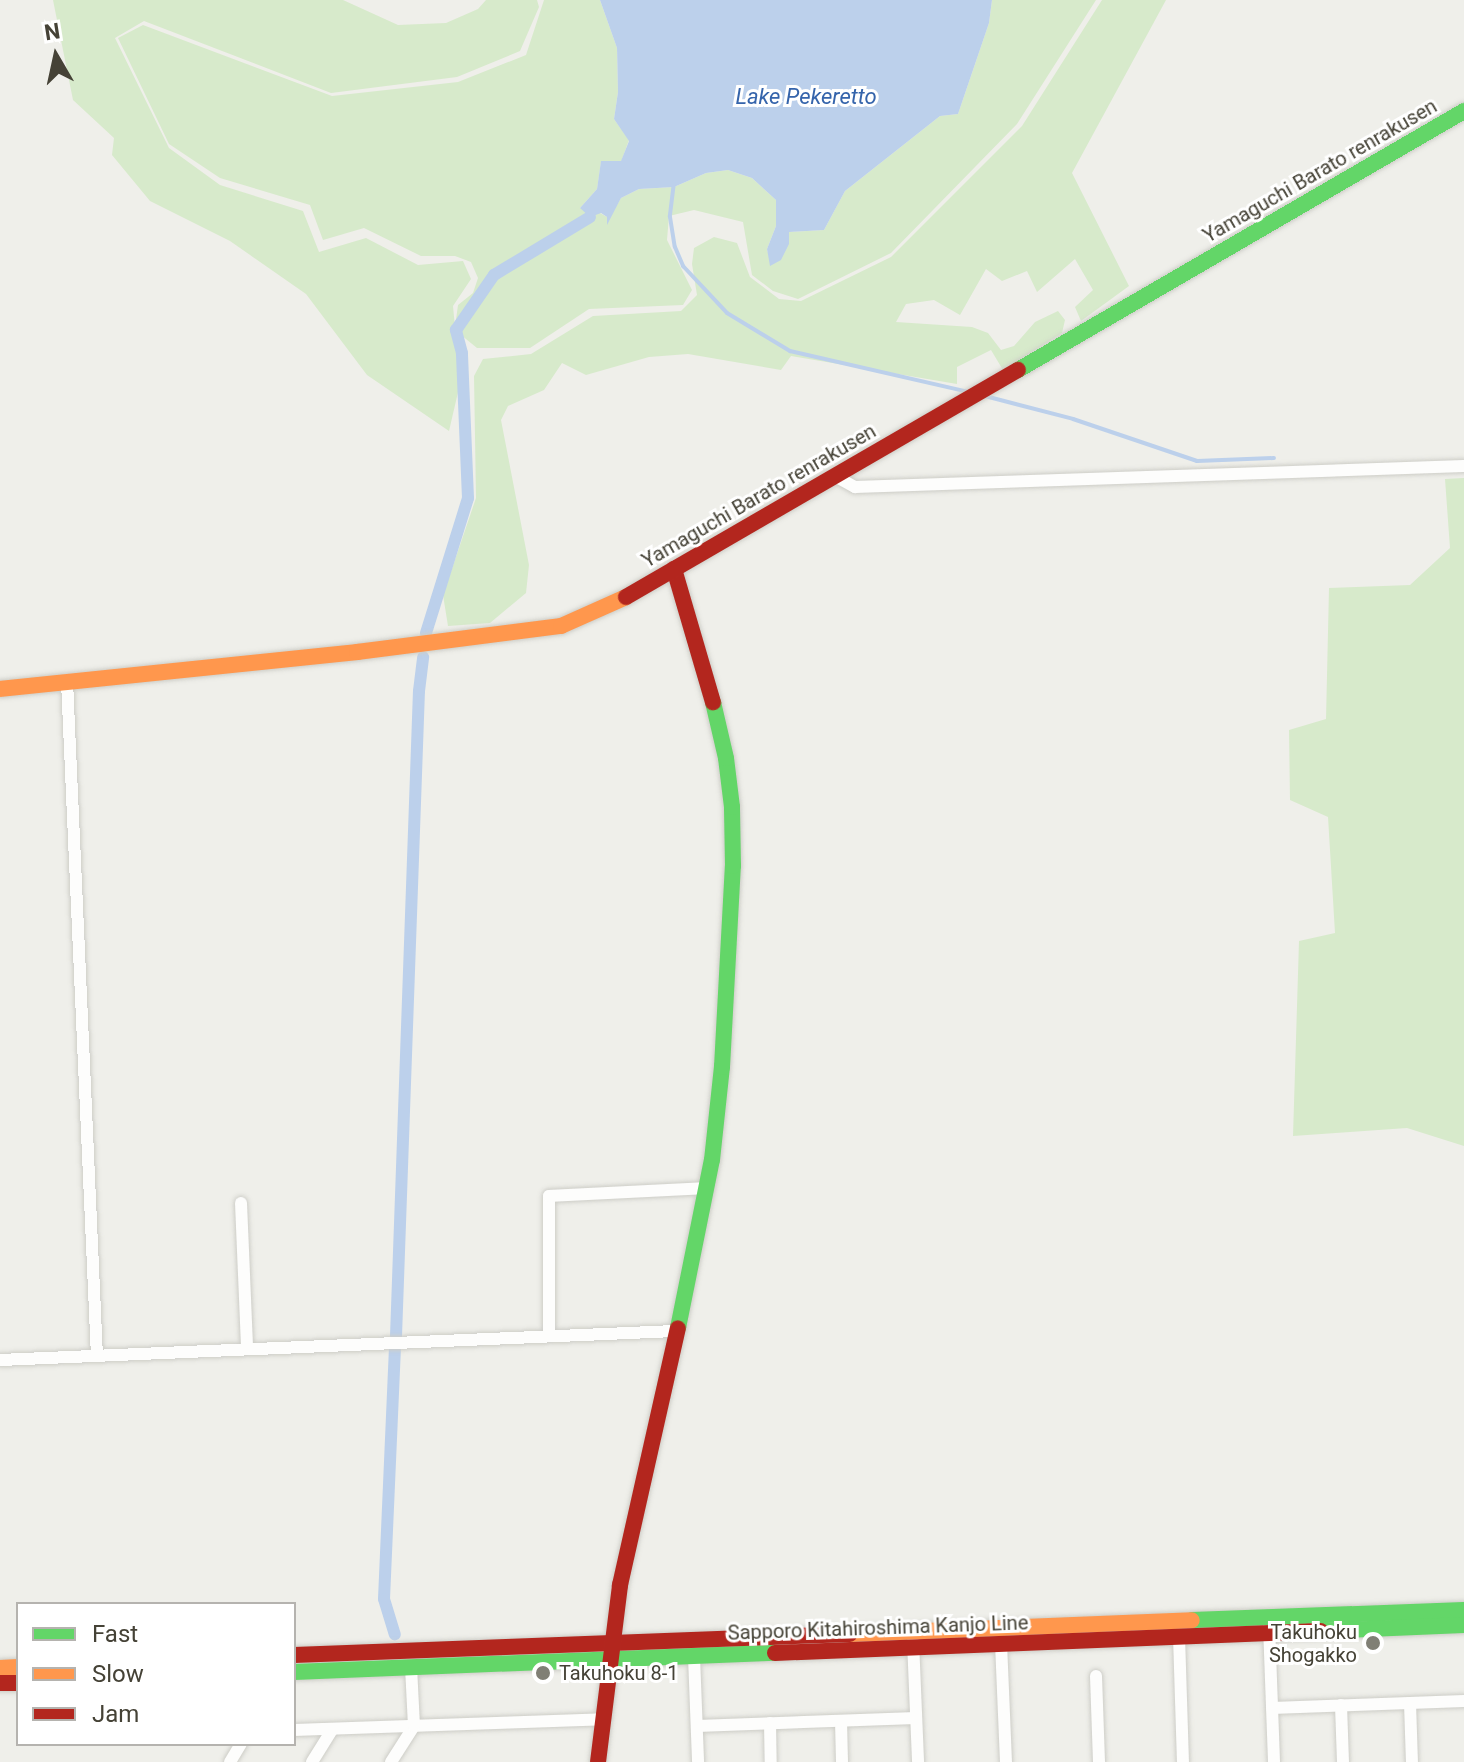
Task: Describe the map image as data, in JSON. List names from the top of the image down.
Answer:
{
  "streets": {
    "street": ["Yamaguchi Barato renrakusen", "Sapporo Kitahiroshima Kanjo Line"]
  },
  "water": ["Lake Pekeretto"],
  "places": ["Takuhoku Shogakko", "Takuhoku 8-1"],
  "legend": ["Fast", "Slow", "Jam"],
  "north": "top"
}
